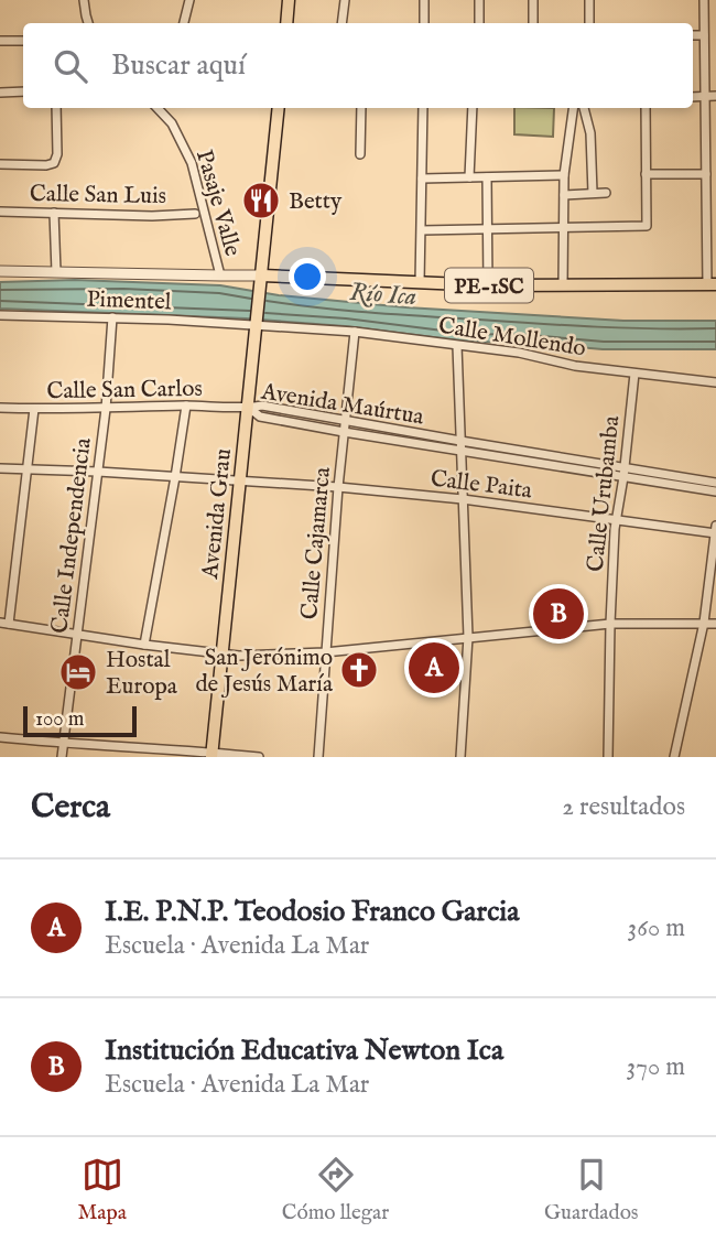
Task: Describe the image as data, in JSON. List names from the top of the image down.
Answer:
{
  "streets": {
    "main road": ["PE-1SC", "Avenida Grau"],
    "street": [
      "Calle San Luis",
      "Pasaje Valle",
      "Pimentel",
      "Calle Mollendo",
      "Calle San Carlos",
      "Avenida Maúrtua",
      "Calle Paita",
      "Calle Urubamba",
      "Calle Independencia",
      "Calle Cajamarca"
    ]
  },
  "crossings": [
    ["PE-1SC", "Avenida Grau"],
    ["Pimentel", "Calle Mollendo"],
    ["Pimentel", "Avenida Grau"],
    ["Pimentel", "Calle Independencia"],
    ["Calle Mollendo", "Calle Urubamba"],
    ["Calle Mollendo", "Avenida Grau"],
    ["Calle Mollendo", "Calle Cajamarca"],
    ["Calle San Carlos", "Avenida Maúrtua"],
    ["Calle San Carlos", "Avenida Grau"],
    ["Calle San Carlos", "Calle Independencia"],
    ["Avenida Maúrtua", "Calle Urubamba"],
    ["Avenida Maúrtua", "Avenida Grau"],
    ["Avenida Maúrtua", "Calle Cajamarca"],
    ["Calle Paita", "Calle Urubamba"],
    ["Calle Paita", "Avenida Grau"],
    ["Calle Paita", "Calle Independencia"],
    ["Calle Paita", "Calle Cajamarca"]
  ],
  "water": ["Río Ica"],
  "places": {
    "restaurant": ["Betty"],
    "church": ["San Jerónimo de Jesús María"],
    "hotel": ["Hostal Europa"]
  },
  "scale_bar": "100 m",
  "page": {
    "search": "Buscar aquí",
    "pins": ["B", "A"],
    "scale": "100 m",
    "heading": ["Cerca", "2 resultados"],
    "list": [
      {
        "mark": "A",
        "name": "I.E. P.N.P. Teodosio Franco Garcia",
        "note": "Escuela · Avenida La Mar",
        "value": "360 m"
      },
      {
        "mark": "B",
        "name": "Institución Educativa Newton Ica",
        "note": "Escuela · Avenida La Mar",
        "value": "370 m"
      }
    ],
    "nav": ["Mapa", "Cómo llegar", "Guardados"]
  }
}
